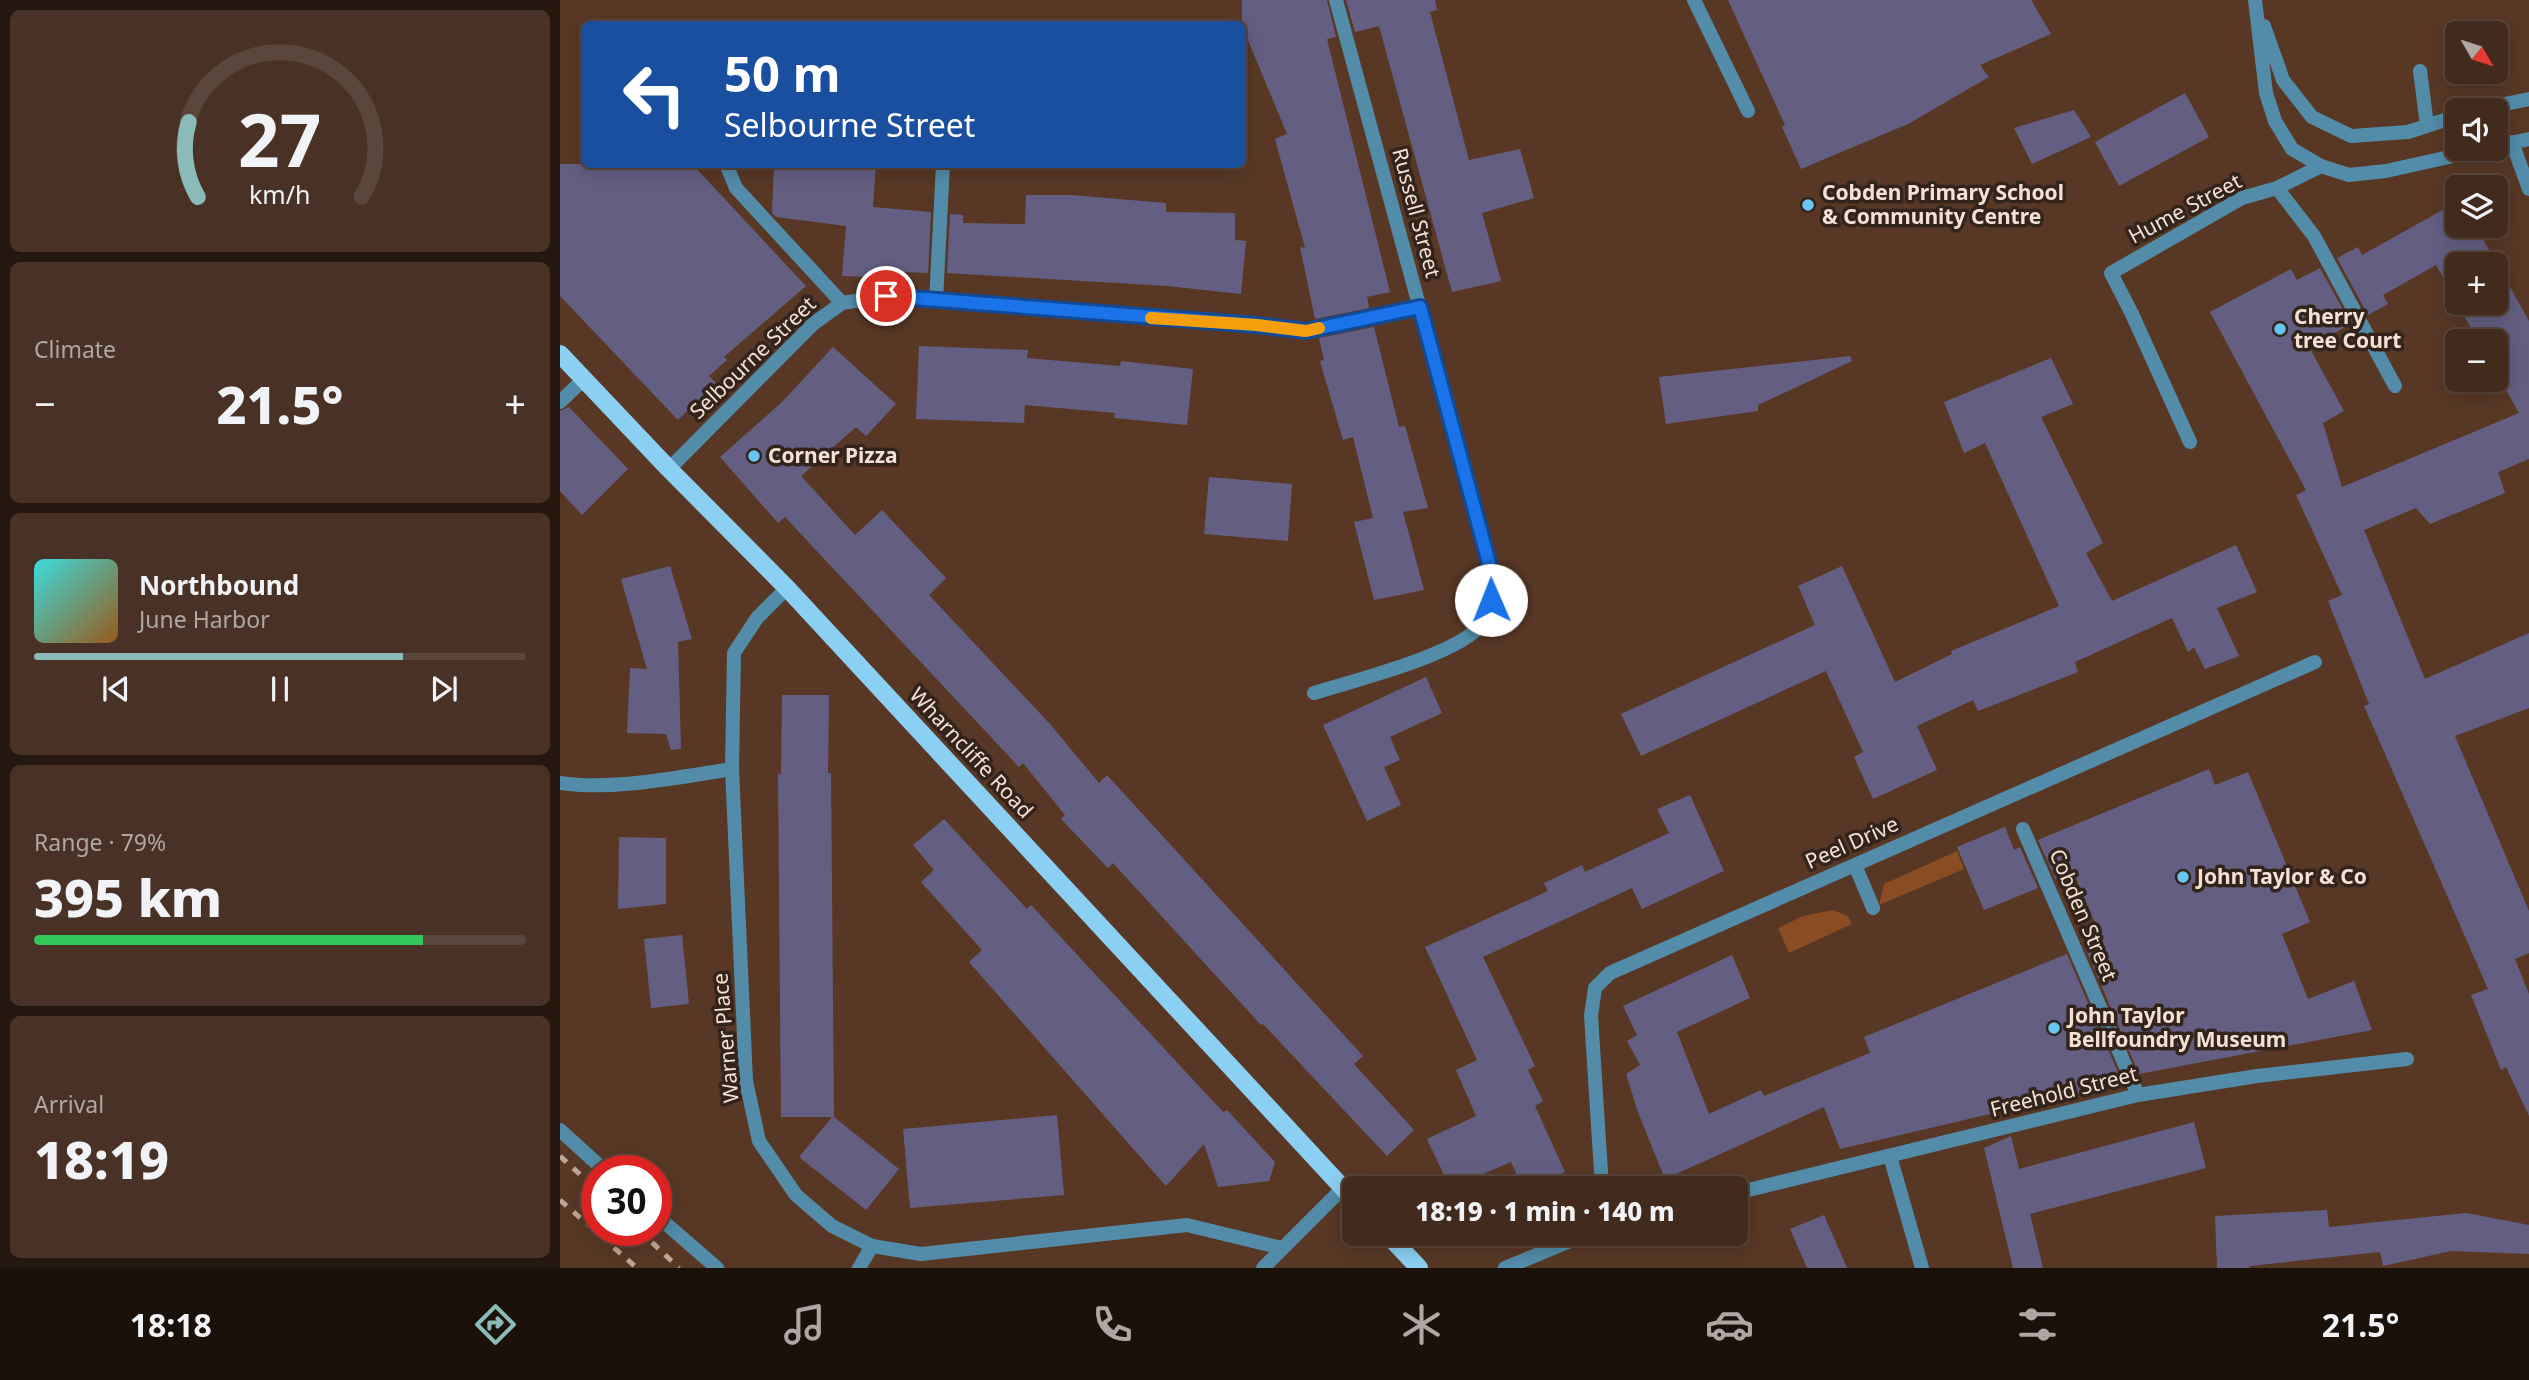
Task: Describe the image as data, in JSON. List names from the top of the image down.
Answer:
{
  "streets": {
    "main road": ["Wharncliffe Road"],
    "street": [
      "Hume Street",
      "Russell Street",
      "Selbourne Street",
      "Peel Drive",
      "Cobden Street",
      "Warner Place",
      "Freehold Street"
    ]
  },
  "crossings": [
    ["Russell Street", "Selbourne Street"],
    ["Selbourne Street", "Wharncliffe Road"],
    ["Wharncliffe Road", "Warner Place"],
    ["Cobden Street", "Freehold Street"]
  ],
  "places": [
    "Cobden Primary School & Community Centre",
    "Cherry tree Court",
    "Corner Pizza",
    "John Taylor & Co",
    "John Taylor Bellfoundry Museum"
  ],
  "north": "bottom right",
  "page": {
    "map_buttons": ["+", "−"],
    "turn": ["50 m", "Selbourne Street"],
    "tile": [
      "Climate",
      ["Range · 79%", "395 km"],
      ["Arrival", "18:19"]
    ],
    "heat": ["−", "21.5°", "+"],
    "song": ["Northbound", "June Harbor"],
    "limit": "30",
    "trip": "18:19 · 1 min · 140 m",
    "tabs": ["18:18", "21.5°"],
    "gauge": ["27", "km/h"]
  }
}
